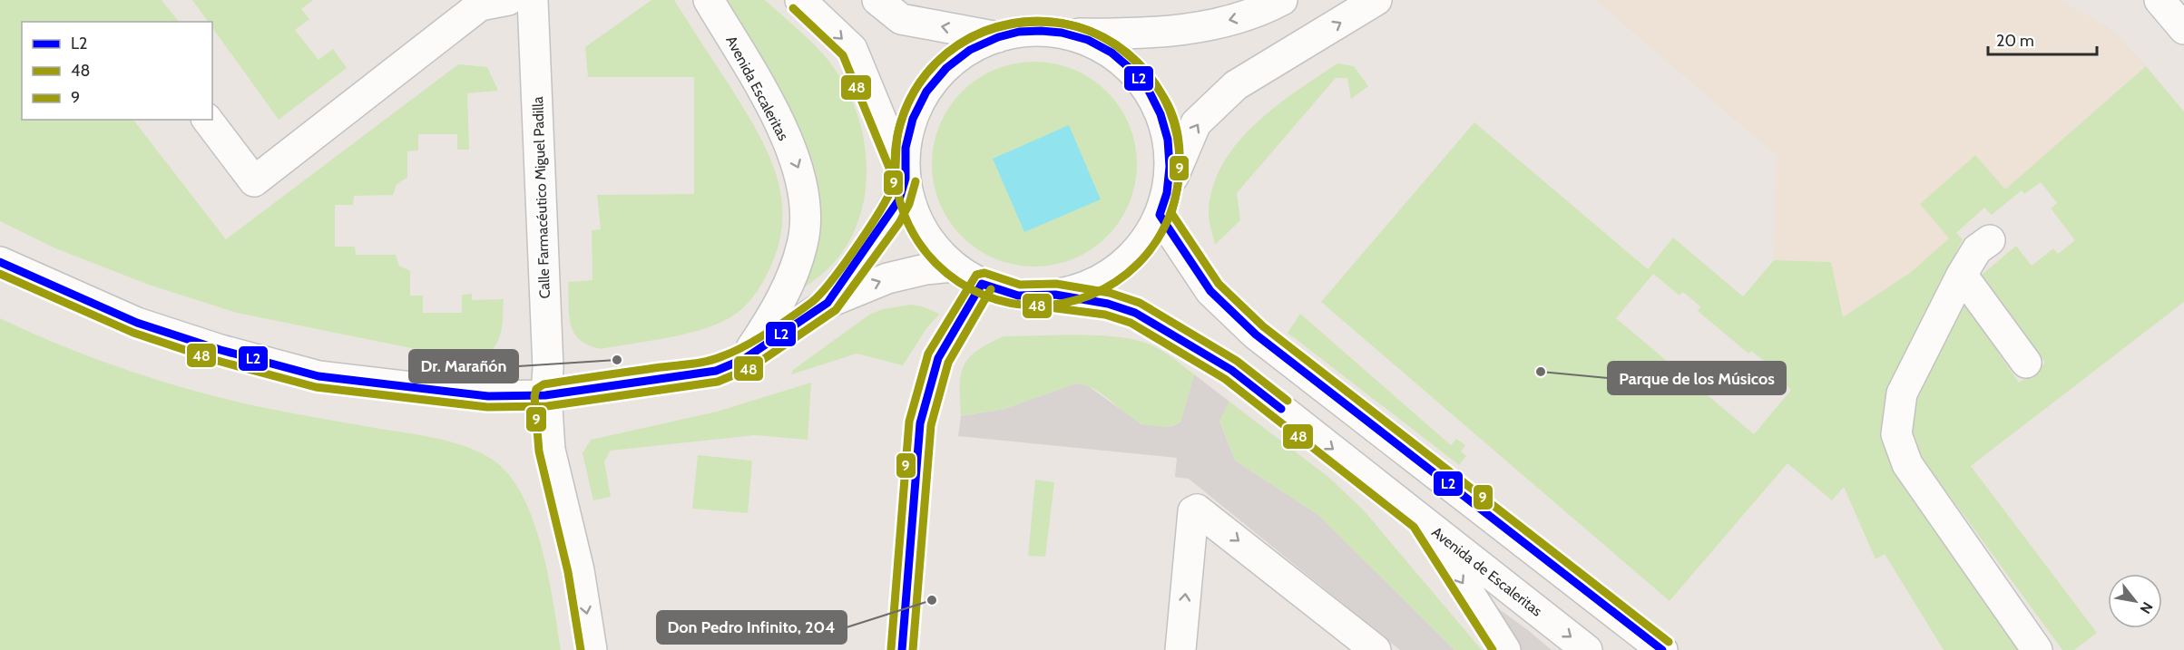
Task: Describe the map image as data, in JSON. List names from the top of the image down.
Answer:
{
  "streets": {
    "street": ["Avenida Escaleritas", "Calle Farmacéutico Miguel Padilla", "Avenida de Escaleritas"]
  },
  "one_way": ["Calle Farmacéutico Miguel Padilla"],
  "places": ["Dr. Marañón", "Parque de los Músicos", "Don Pedro Infinito, 204"],
  "lines": ["transit line 48", "transit line 9", "transit line L2"],
  "legend": ["L2", "48", "9"],
  "scale_bar": "20 m",
  "north": "bottom right"
}
